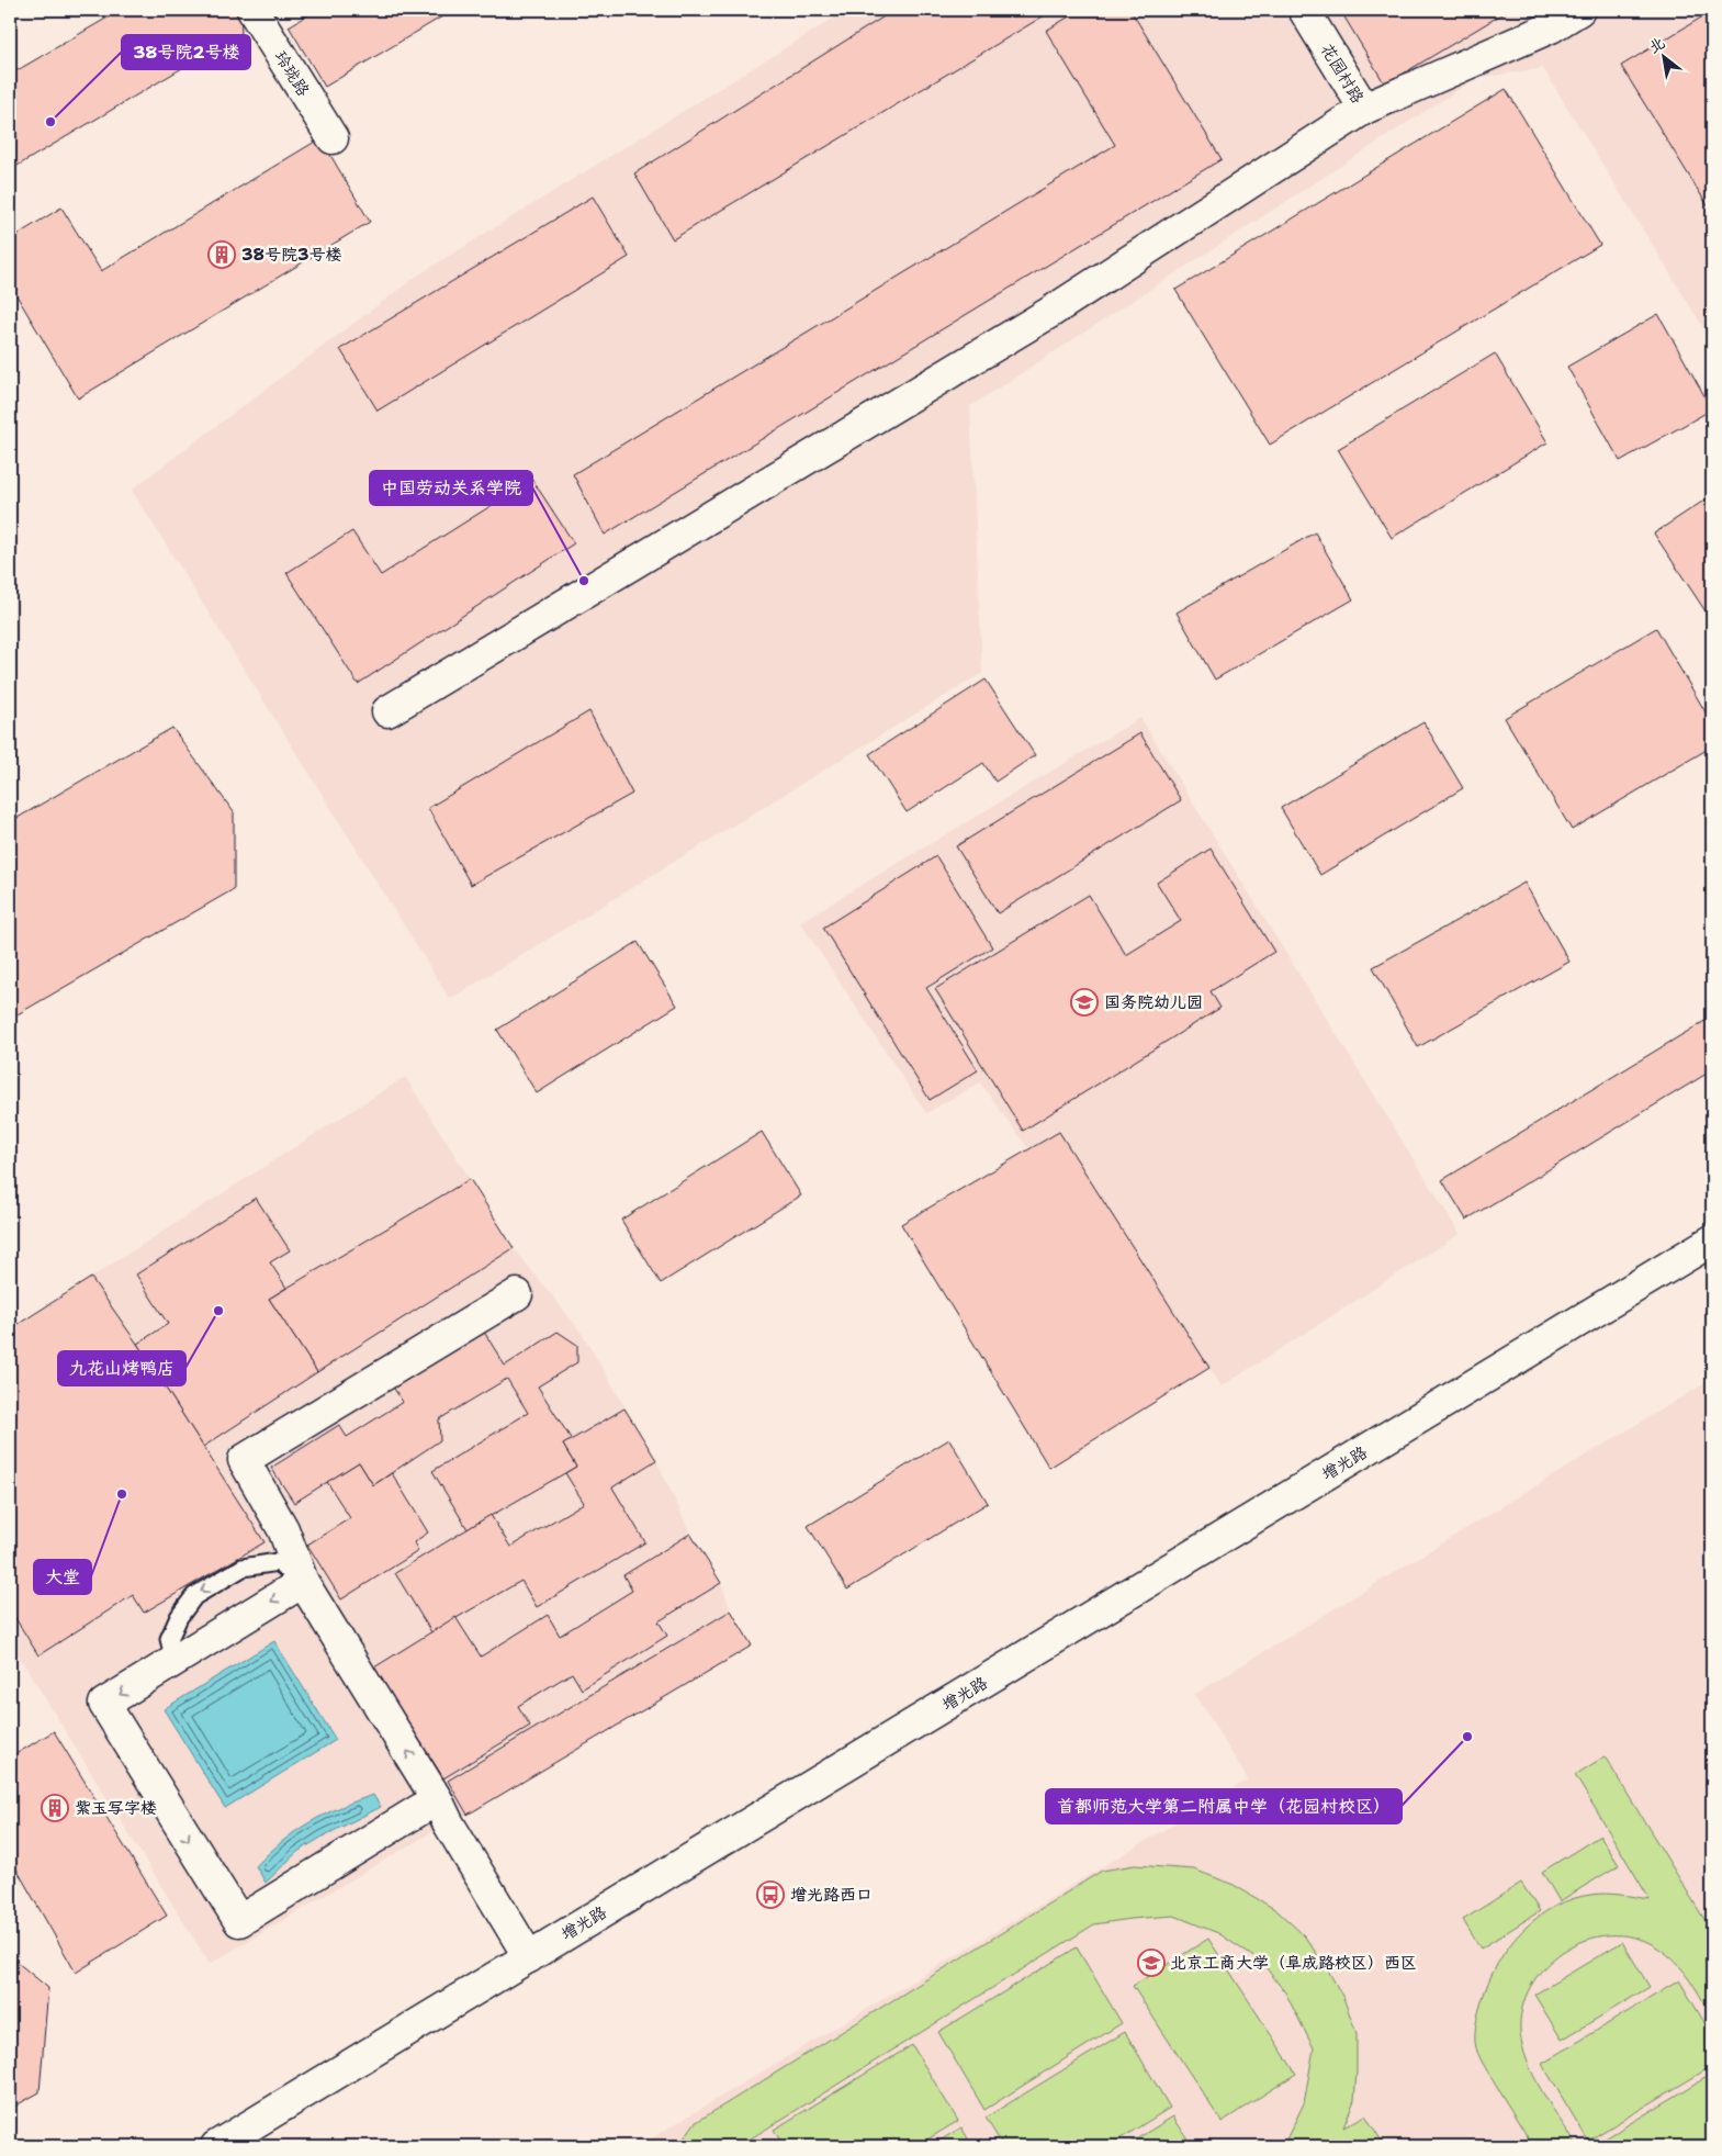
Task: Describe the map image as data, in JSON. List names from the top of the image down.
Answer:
{
  "streets": {
    "street": ["玲珑路", "花园村路", "增光路"]
  },
  "places": {
    "other": [
      "38号院2号楼",
      "中国劳动关系学院",
      "九花山烤鸭店",
      "大堂",
      "首都师范大学第二附属中学（花园村校区）"
    ],
    "building": ["38号院3号楼", "紫玉写字楼"],
    "school or university": ["国务院幼儿园", "北京工商大学（阜成路校区）西区"],
    "bus stop": ["增光路西口"]
  },
  "north": "top left"
}
